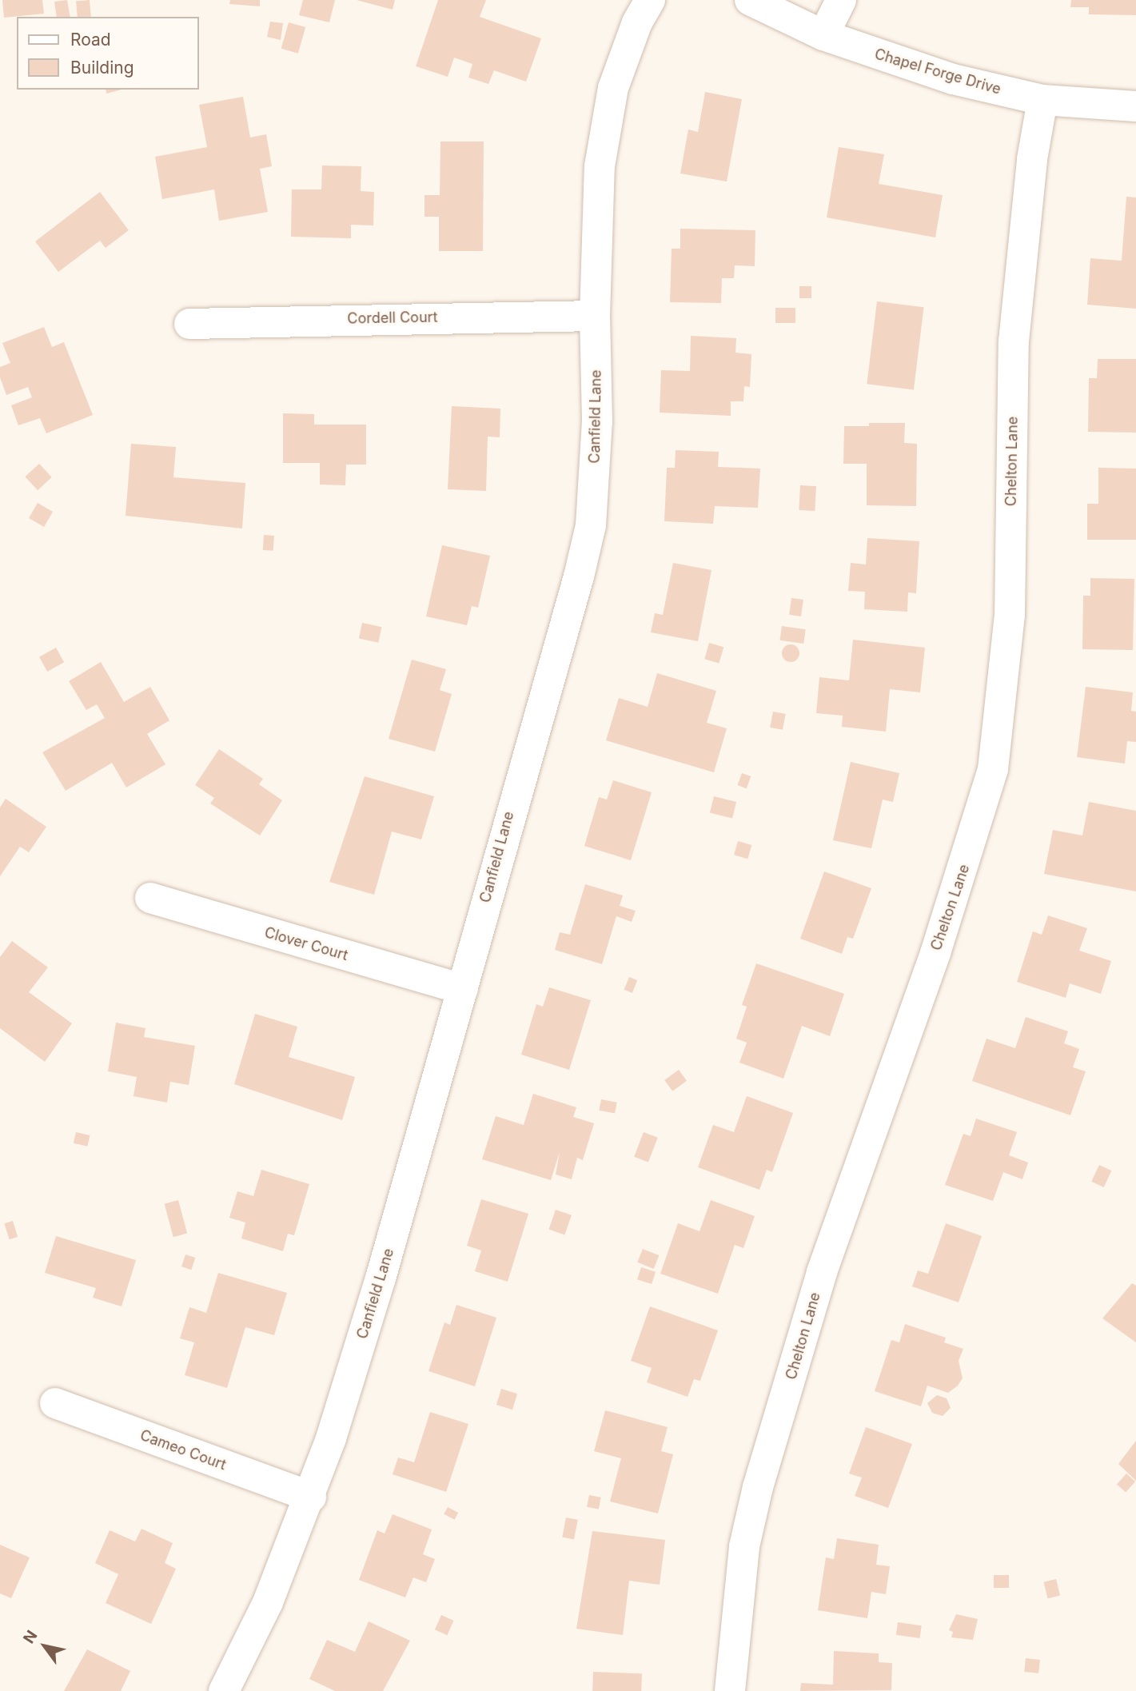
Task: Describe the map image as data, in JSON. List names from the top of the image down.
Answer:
{
  "streets": {
    "street": [
      "Chapel Forge Drive",
      "Cordell Court",
      "Canfield Lane",
      "Chelton Lane",
      "Clover Court",
      "Cameo Court"
    ]
  },
  "crossings": [
    ["Chapel Forge Drive", "Chelton Lane"],
    ["Cordell Court", "Canfield Lane"],
    ["Canfield Lane", "Clover Court"],
    ["Canfield Lane", "Cameo Court"]
  ],
  "legend": ["Road", "Building"],
  "north": "top left"
}
